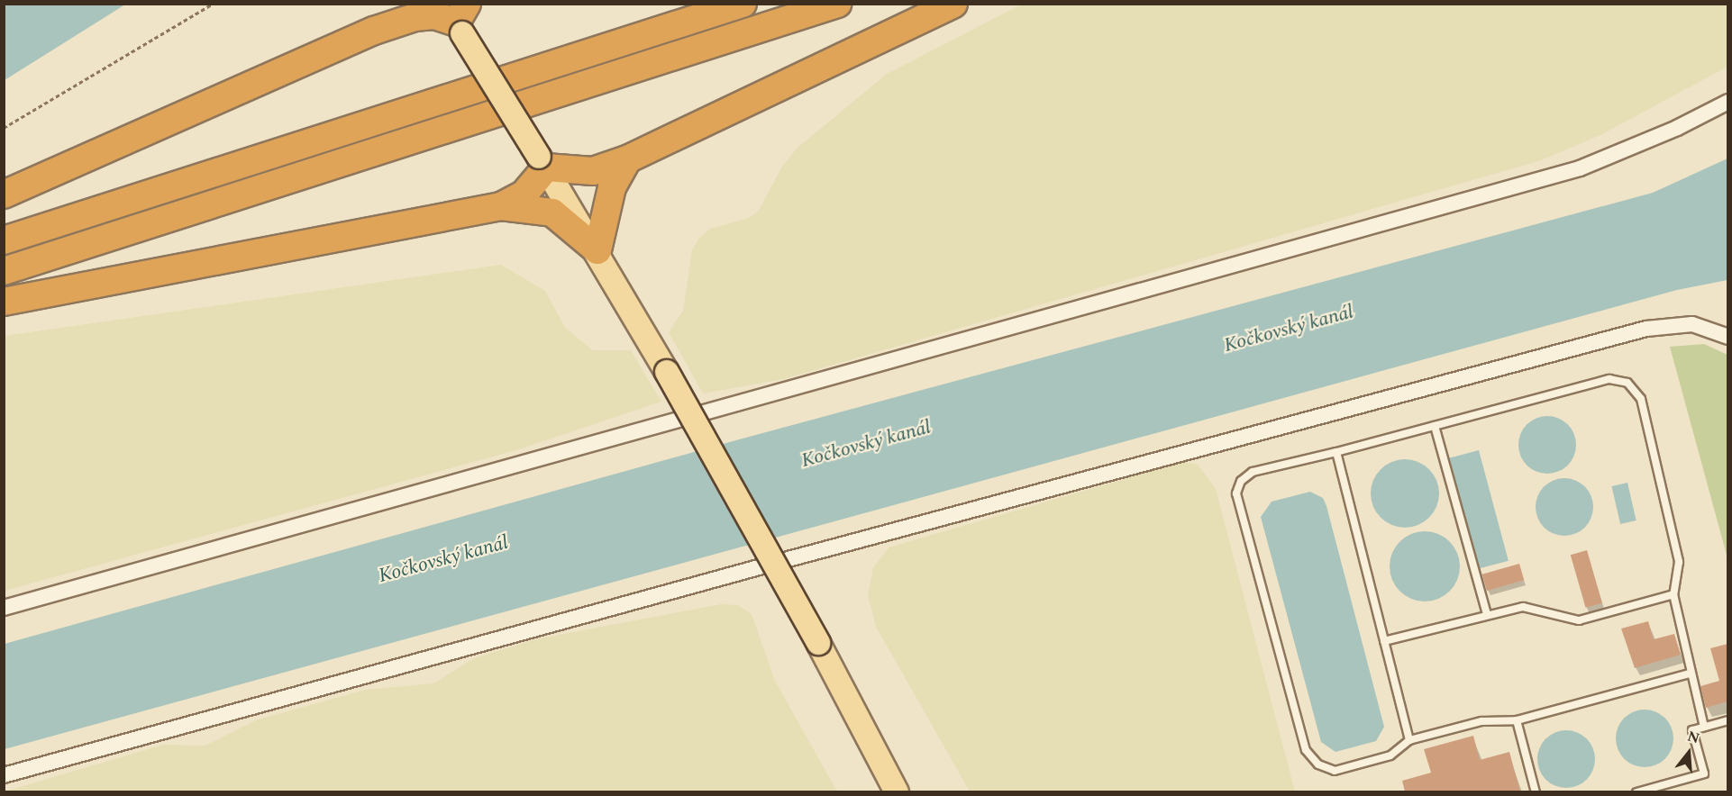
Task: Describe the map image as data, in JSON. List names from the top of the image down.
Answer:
{
  "water": ["Kočkovský kanál"],
  "north": "top"
}
